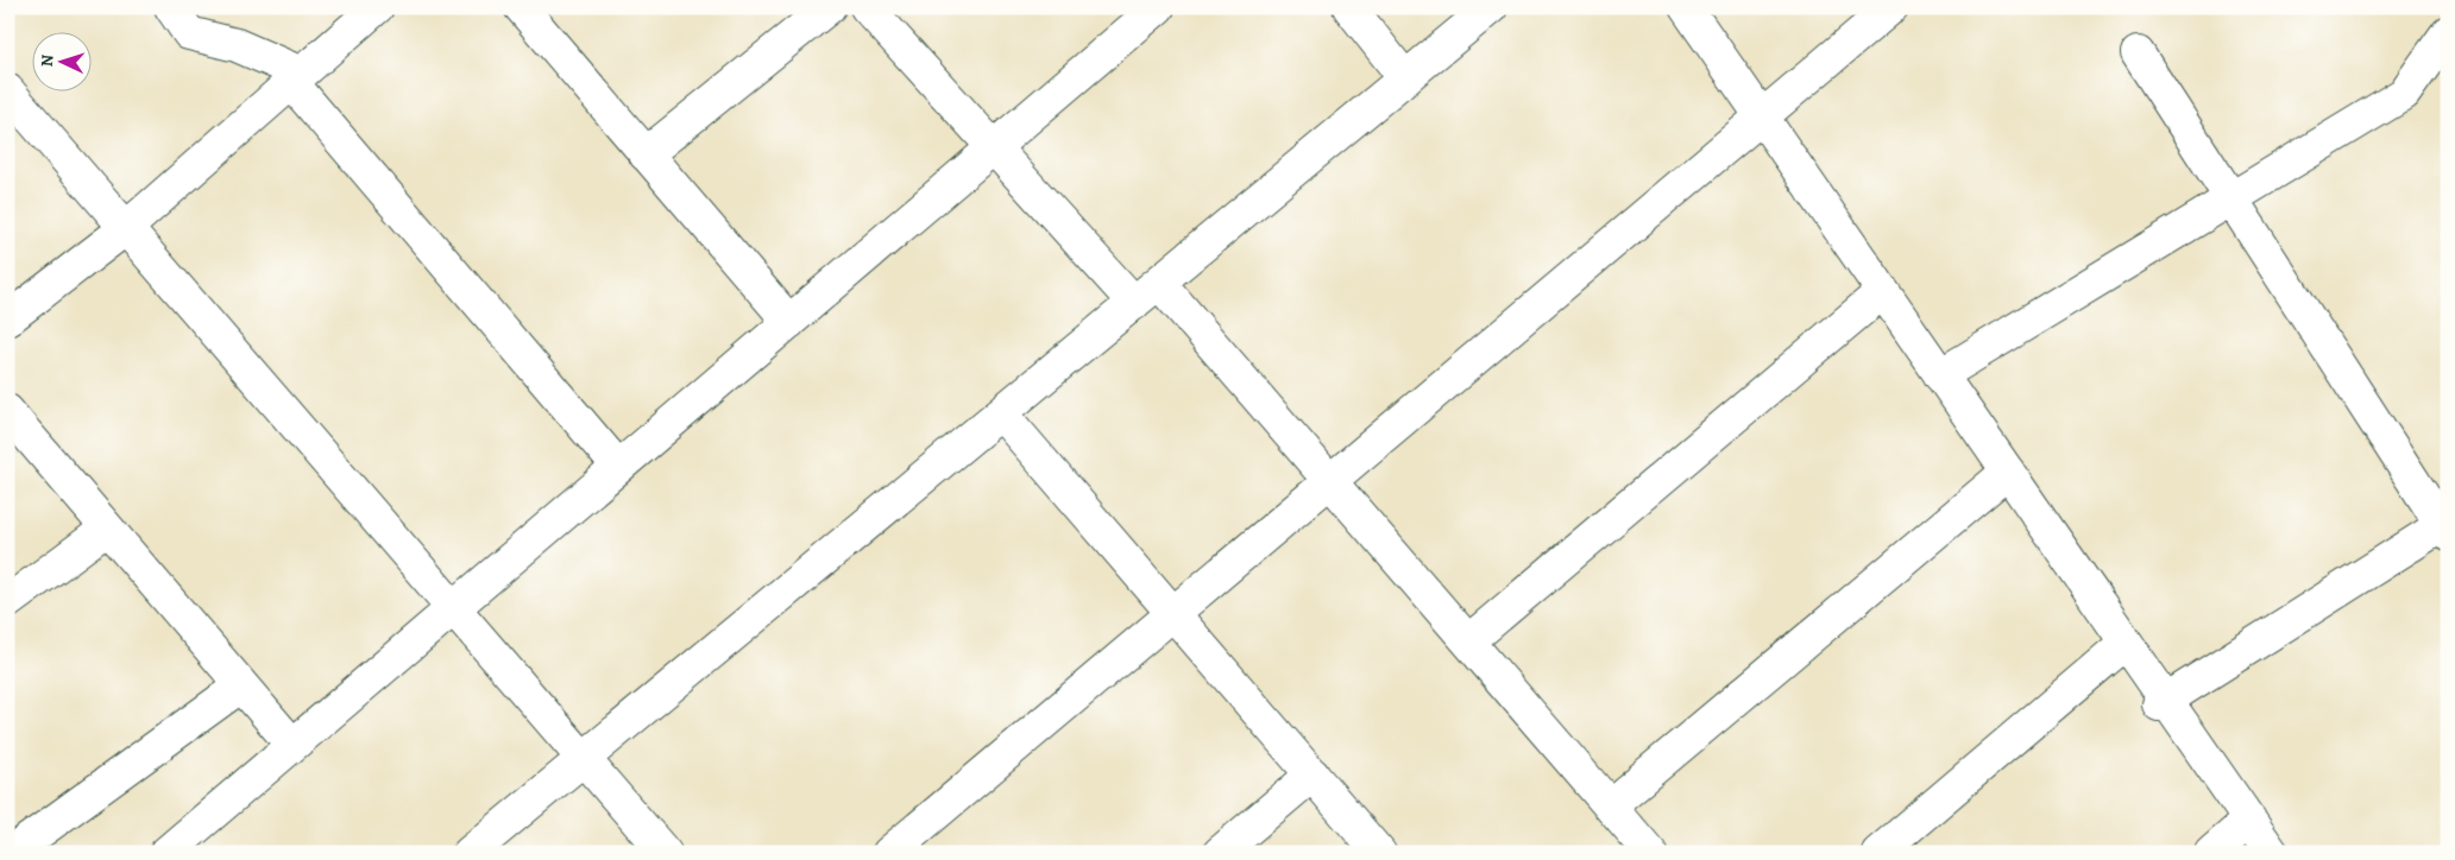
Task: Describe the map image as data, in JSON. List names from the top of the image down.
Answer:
{
  "north": "left"
}
